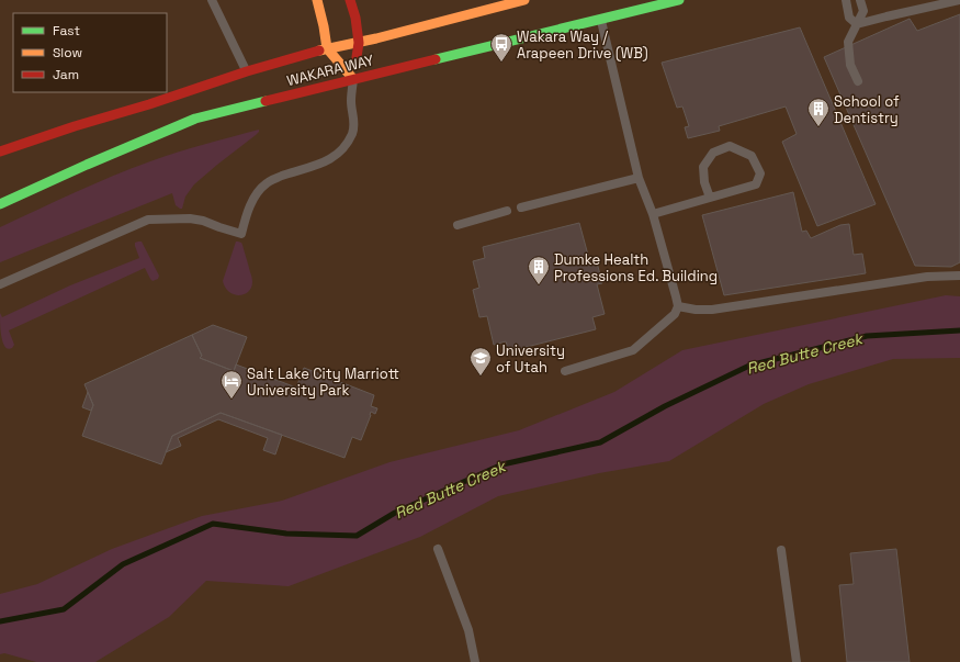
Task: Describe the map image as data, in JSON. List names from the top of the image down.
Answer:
{
  "streets": {
    "street": ["WAKARA WAY"]
  },
  "water": ["Red Butte Creek"],
  "places": {
    "bus stop": ["Wakara Way / Arapeen Drive (WB)"],
    "building": ["School of Dentistry", "Dumke Health Professions Ed. Building"],
    "school or university": ["University of Utah"],
    "hotel": ["Salt Lake City Marriott University Park"]
  },
  "legend": ["Fast", "Slow", "Jam"]
}
